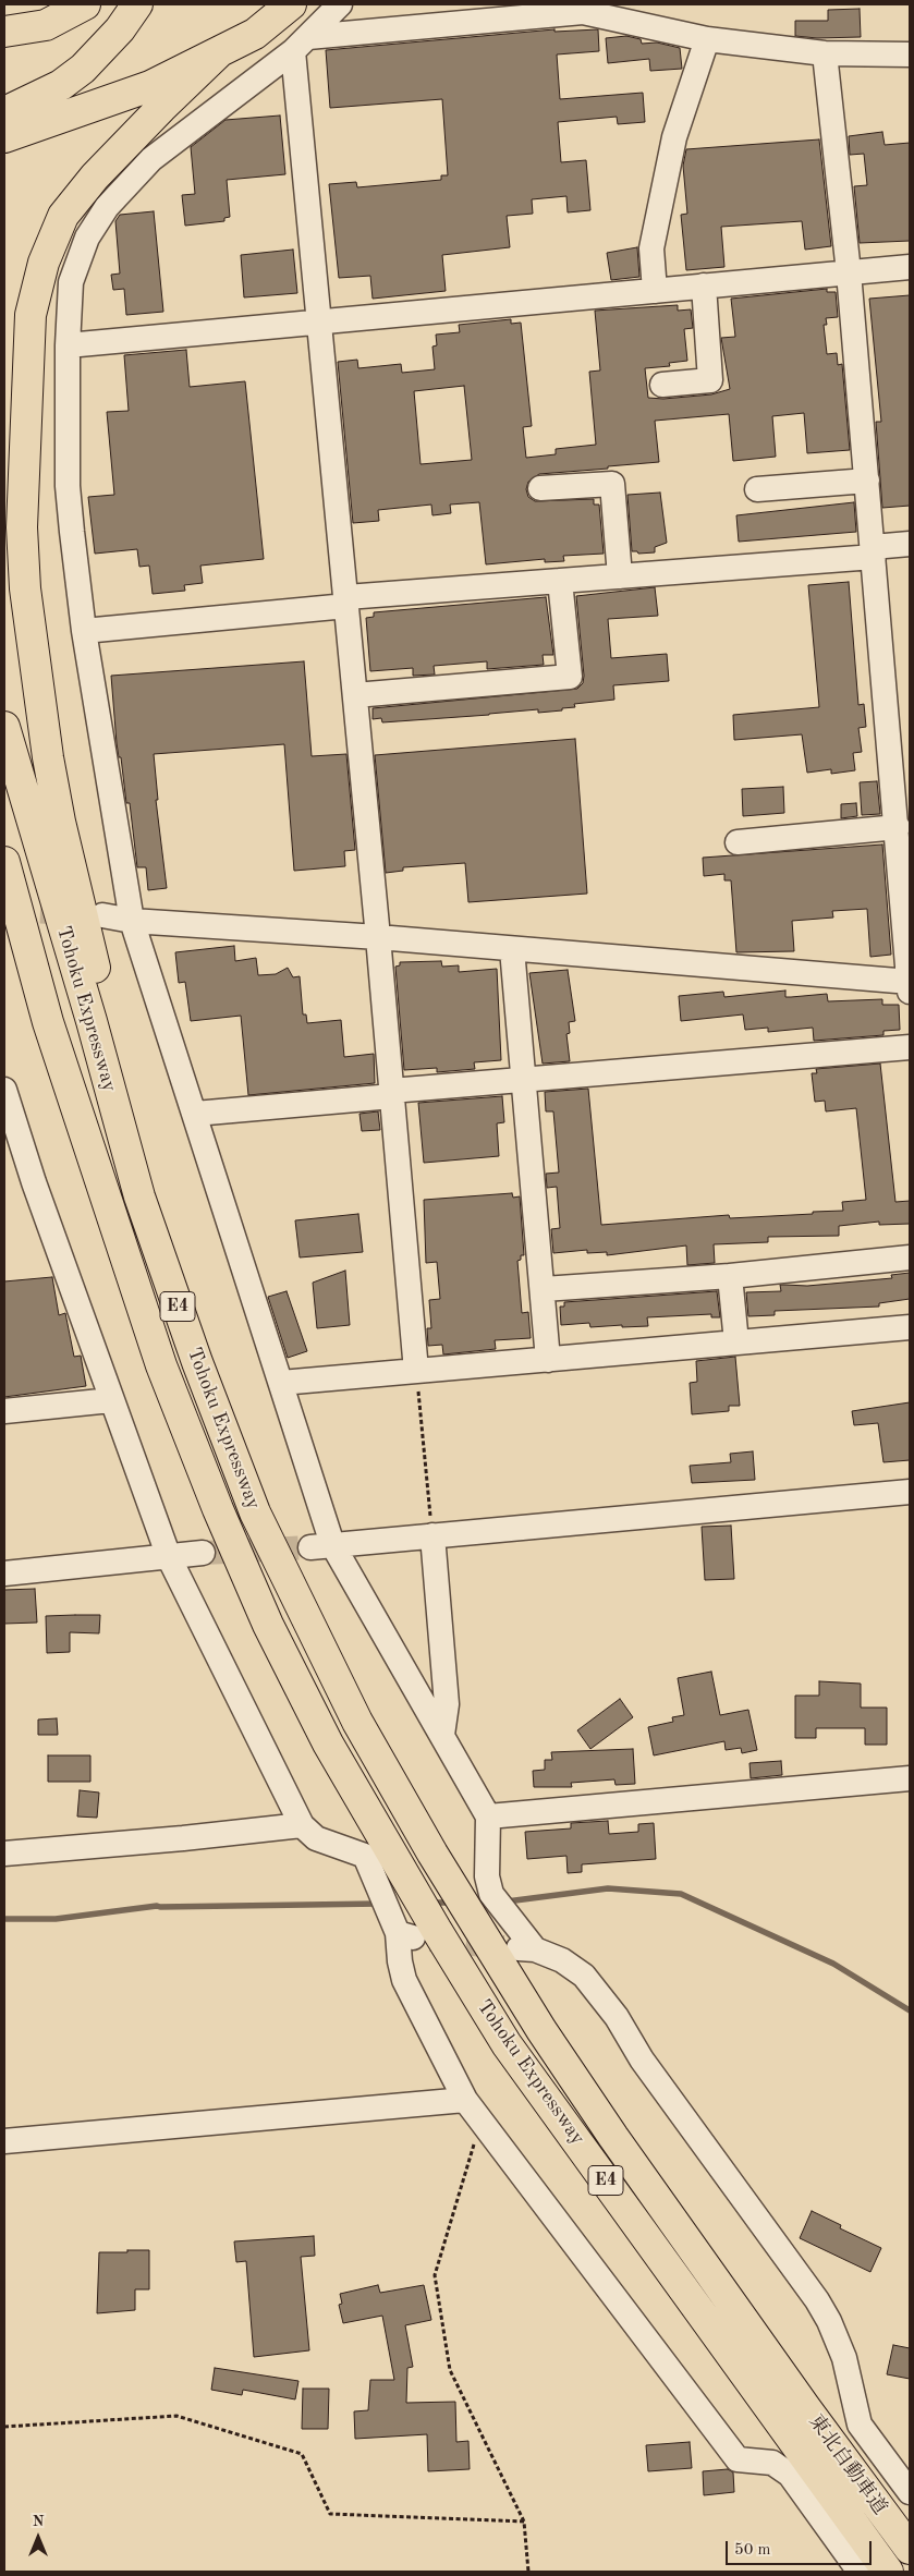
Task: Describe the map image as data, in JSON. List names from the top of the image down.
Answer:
{
  "streets": {
    "highway": ["Tohoku Expressway", "E4", "東北自動車道"]
  },
  "crossings": [
    ["Tohoku Expressway", "東北自動車道"]
  ],
  "scale_bar": "50 m",
  "north": "top"
}
